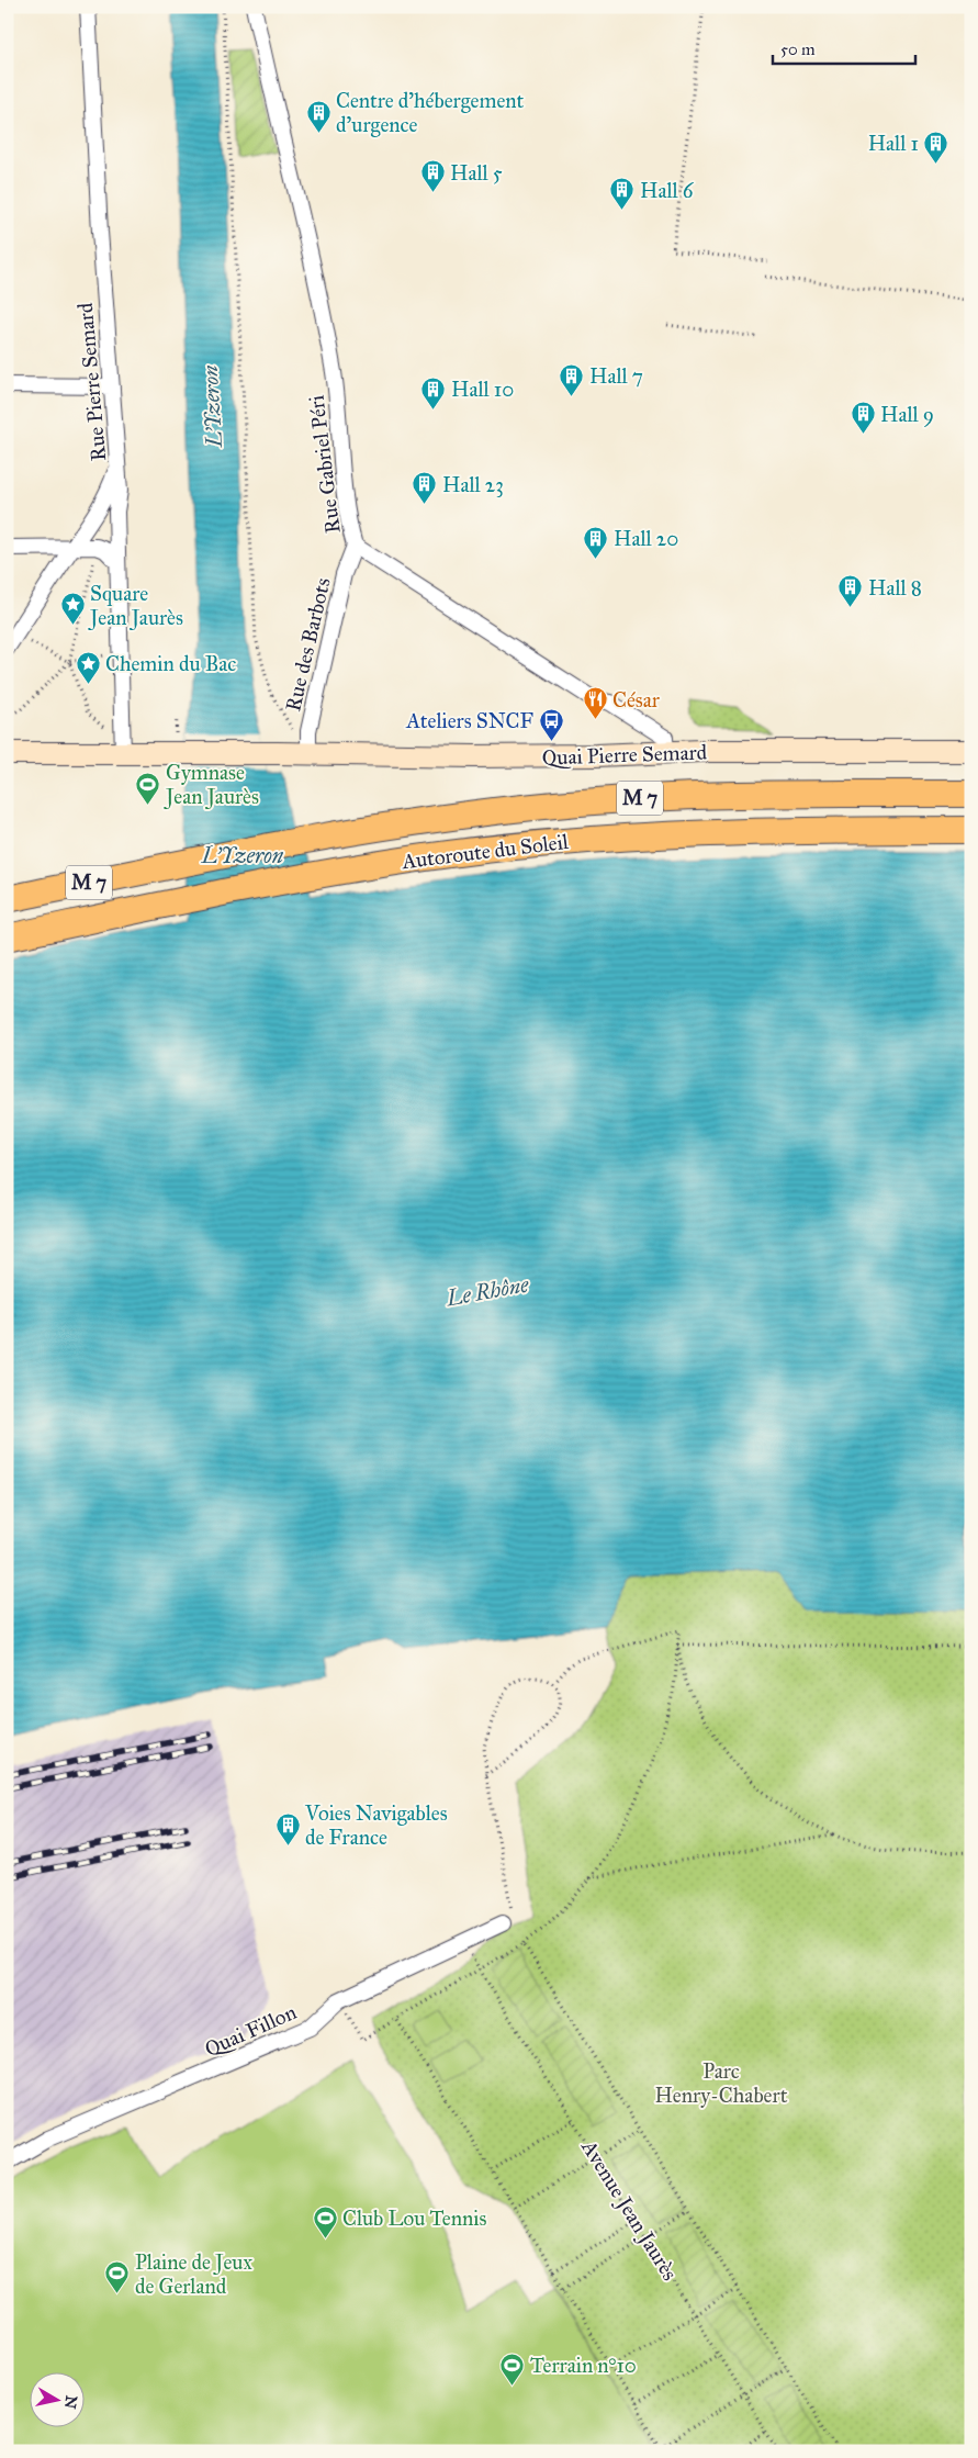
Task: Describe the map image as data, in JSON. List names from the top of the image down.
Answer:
{
  "streets": {
    "highway": ["M 7", "Autoroute du Soleil"],
    "main road": ["Quai Pierre Semard"],
    "street": [
      "Rue Pierre Semard",
      "Rue Gabriel Péri",
      "Rue des Barbots",
      "Quai Fillon"
    ],
    "path": ["Avenue Jean Jaurès"]
  },
  "crossings": [
    ["Rue Pierre Semard", "Quai Pierre Semard"],
    ["Rue Gabriel Péri", "Rue des Barbots"],
    ["Rue Gabriel Péri", "Quai Pierre Semard"],
    ["Rue des Barbots", "Quai Pierre Semard"]
  ],
  "water": ["L'Yzeron", "Le Rhône"],
  "parks": ["Parc Henry-Chabert"],
  "places": {
    "building": [
      "Centre d'hébergement d'urgence",
      "Hall 1",
      "Hall 5",
      "Hall 6",
      "Hall 7",
      "Hall 10",
      "Hall 9",
      "Hall 23",
      "Hall 20",
      "Hall 8",
      "Voies Navigables de France"
    ],
    "place": ["Square Jean Jaurès", "Chemin du Bac"],
    "restaurant": ["César"],
    "bus stop": ["Ateliers SNCF"],
    "sports": [
      "Gymnase Jean Jaurès",
      "Club Lou Tennis",
      "Plaine de Jeux de Gerland",
      "Terrain n°10"
    ]
  },
  "scale_bar": "50 m",
  "north": "right"
}
